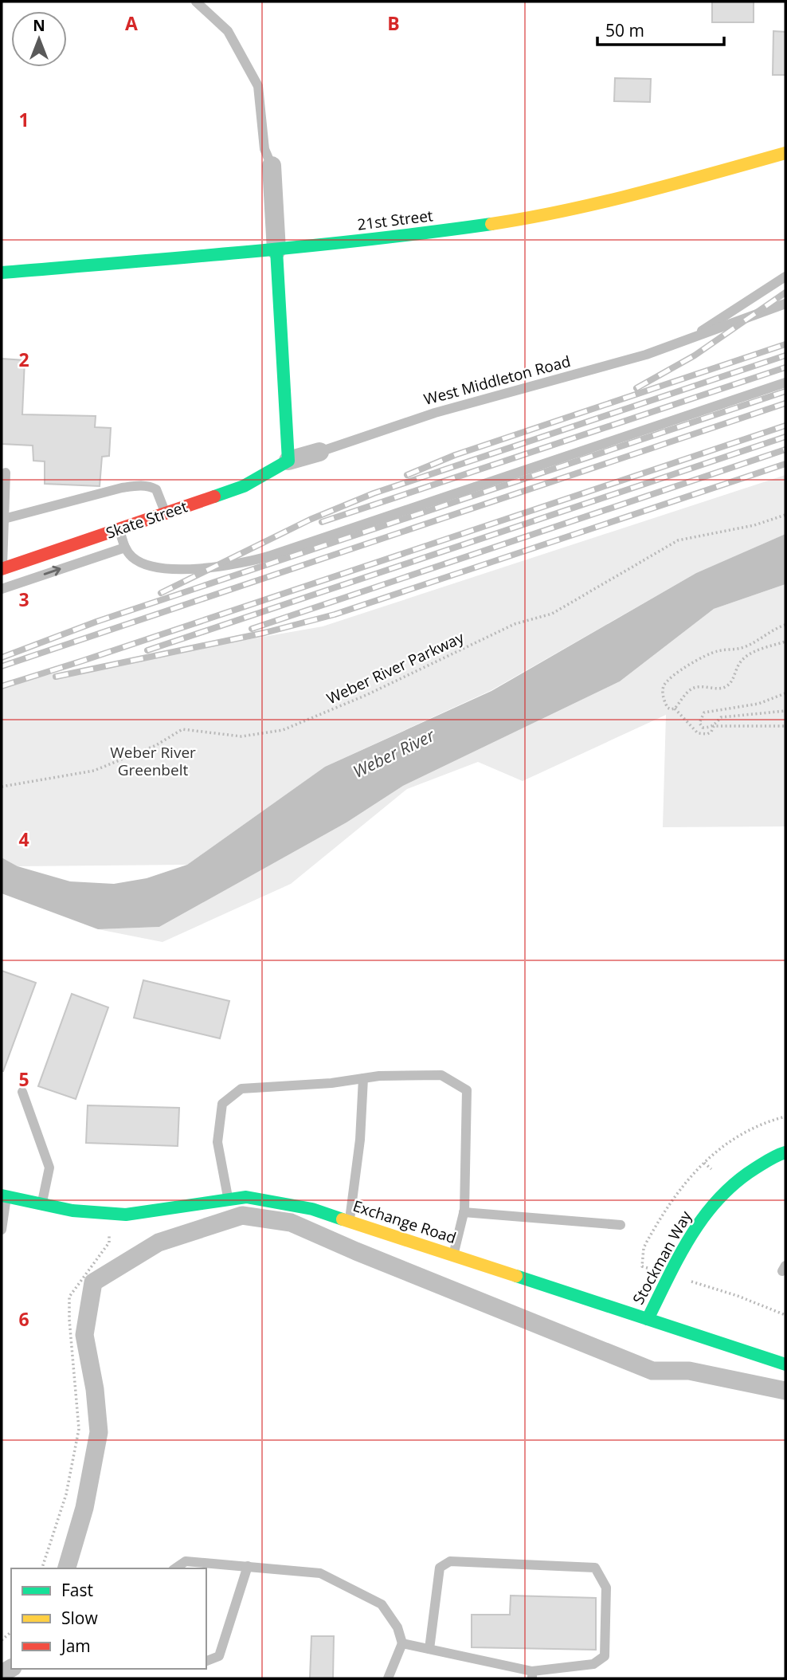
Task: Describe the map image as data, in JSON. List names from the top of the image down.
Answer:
{
  "streets": {
    "street": [
      "21st Street",
      "Skate Street",
      "Exchange Road",
      "Stockman Way"
    ],
    "lane": ["West Middleton Road"],
    "path": ["Weber River Parkway"]
  },
  "crossings": [
    ["West Middleton Road", "Skate Street"],
    ["Exchange Road", "Stockman Way"]
  ],
  "water": ["Weber River"],
  "parks": ["Weber River Greenbelt"],
  "legend": ["Fast", "Slow", "Jam"],
  "scale_bar": "50 m",
  "north": "top",
  "grid": {
    "columns": ["A", "B"],
    "rows": [
      "1",
      "2",
      "3",
      "4",
      "5",
      "6"
    ]
  }
}
